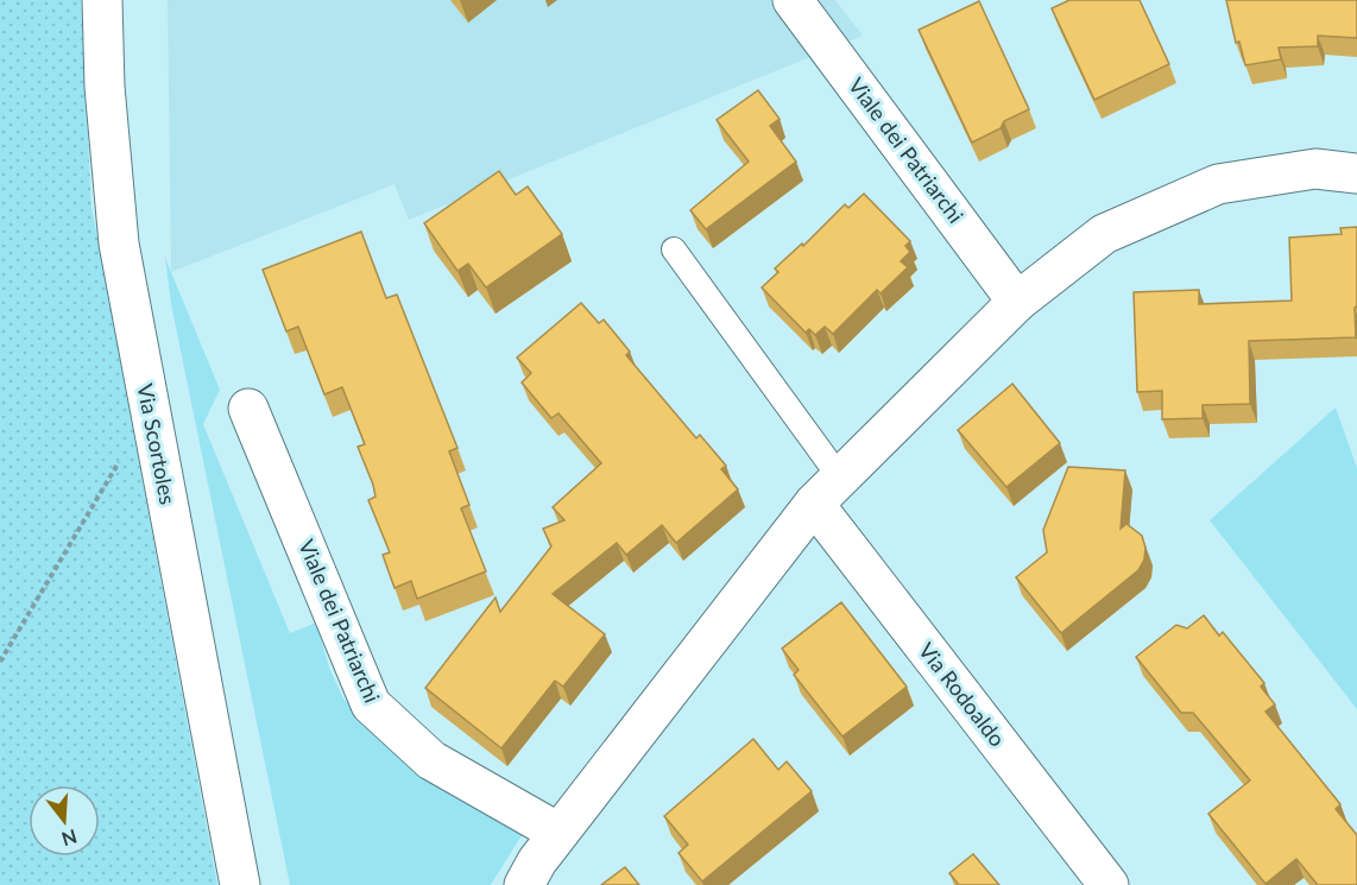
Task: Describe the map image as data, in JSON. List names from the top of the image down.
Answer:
{
  "streets": {
    "street": ["Viale dei Patriarchi", "Via Scortoles", "Via Rodoaldo"]
  },
  "north": "bottom"
}
